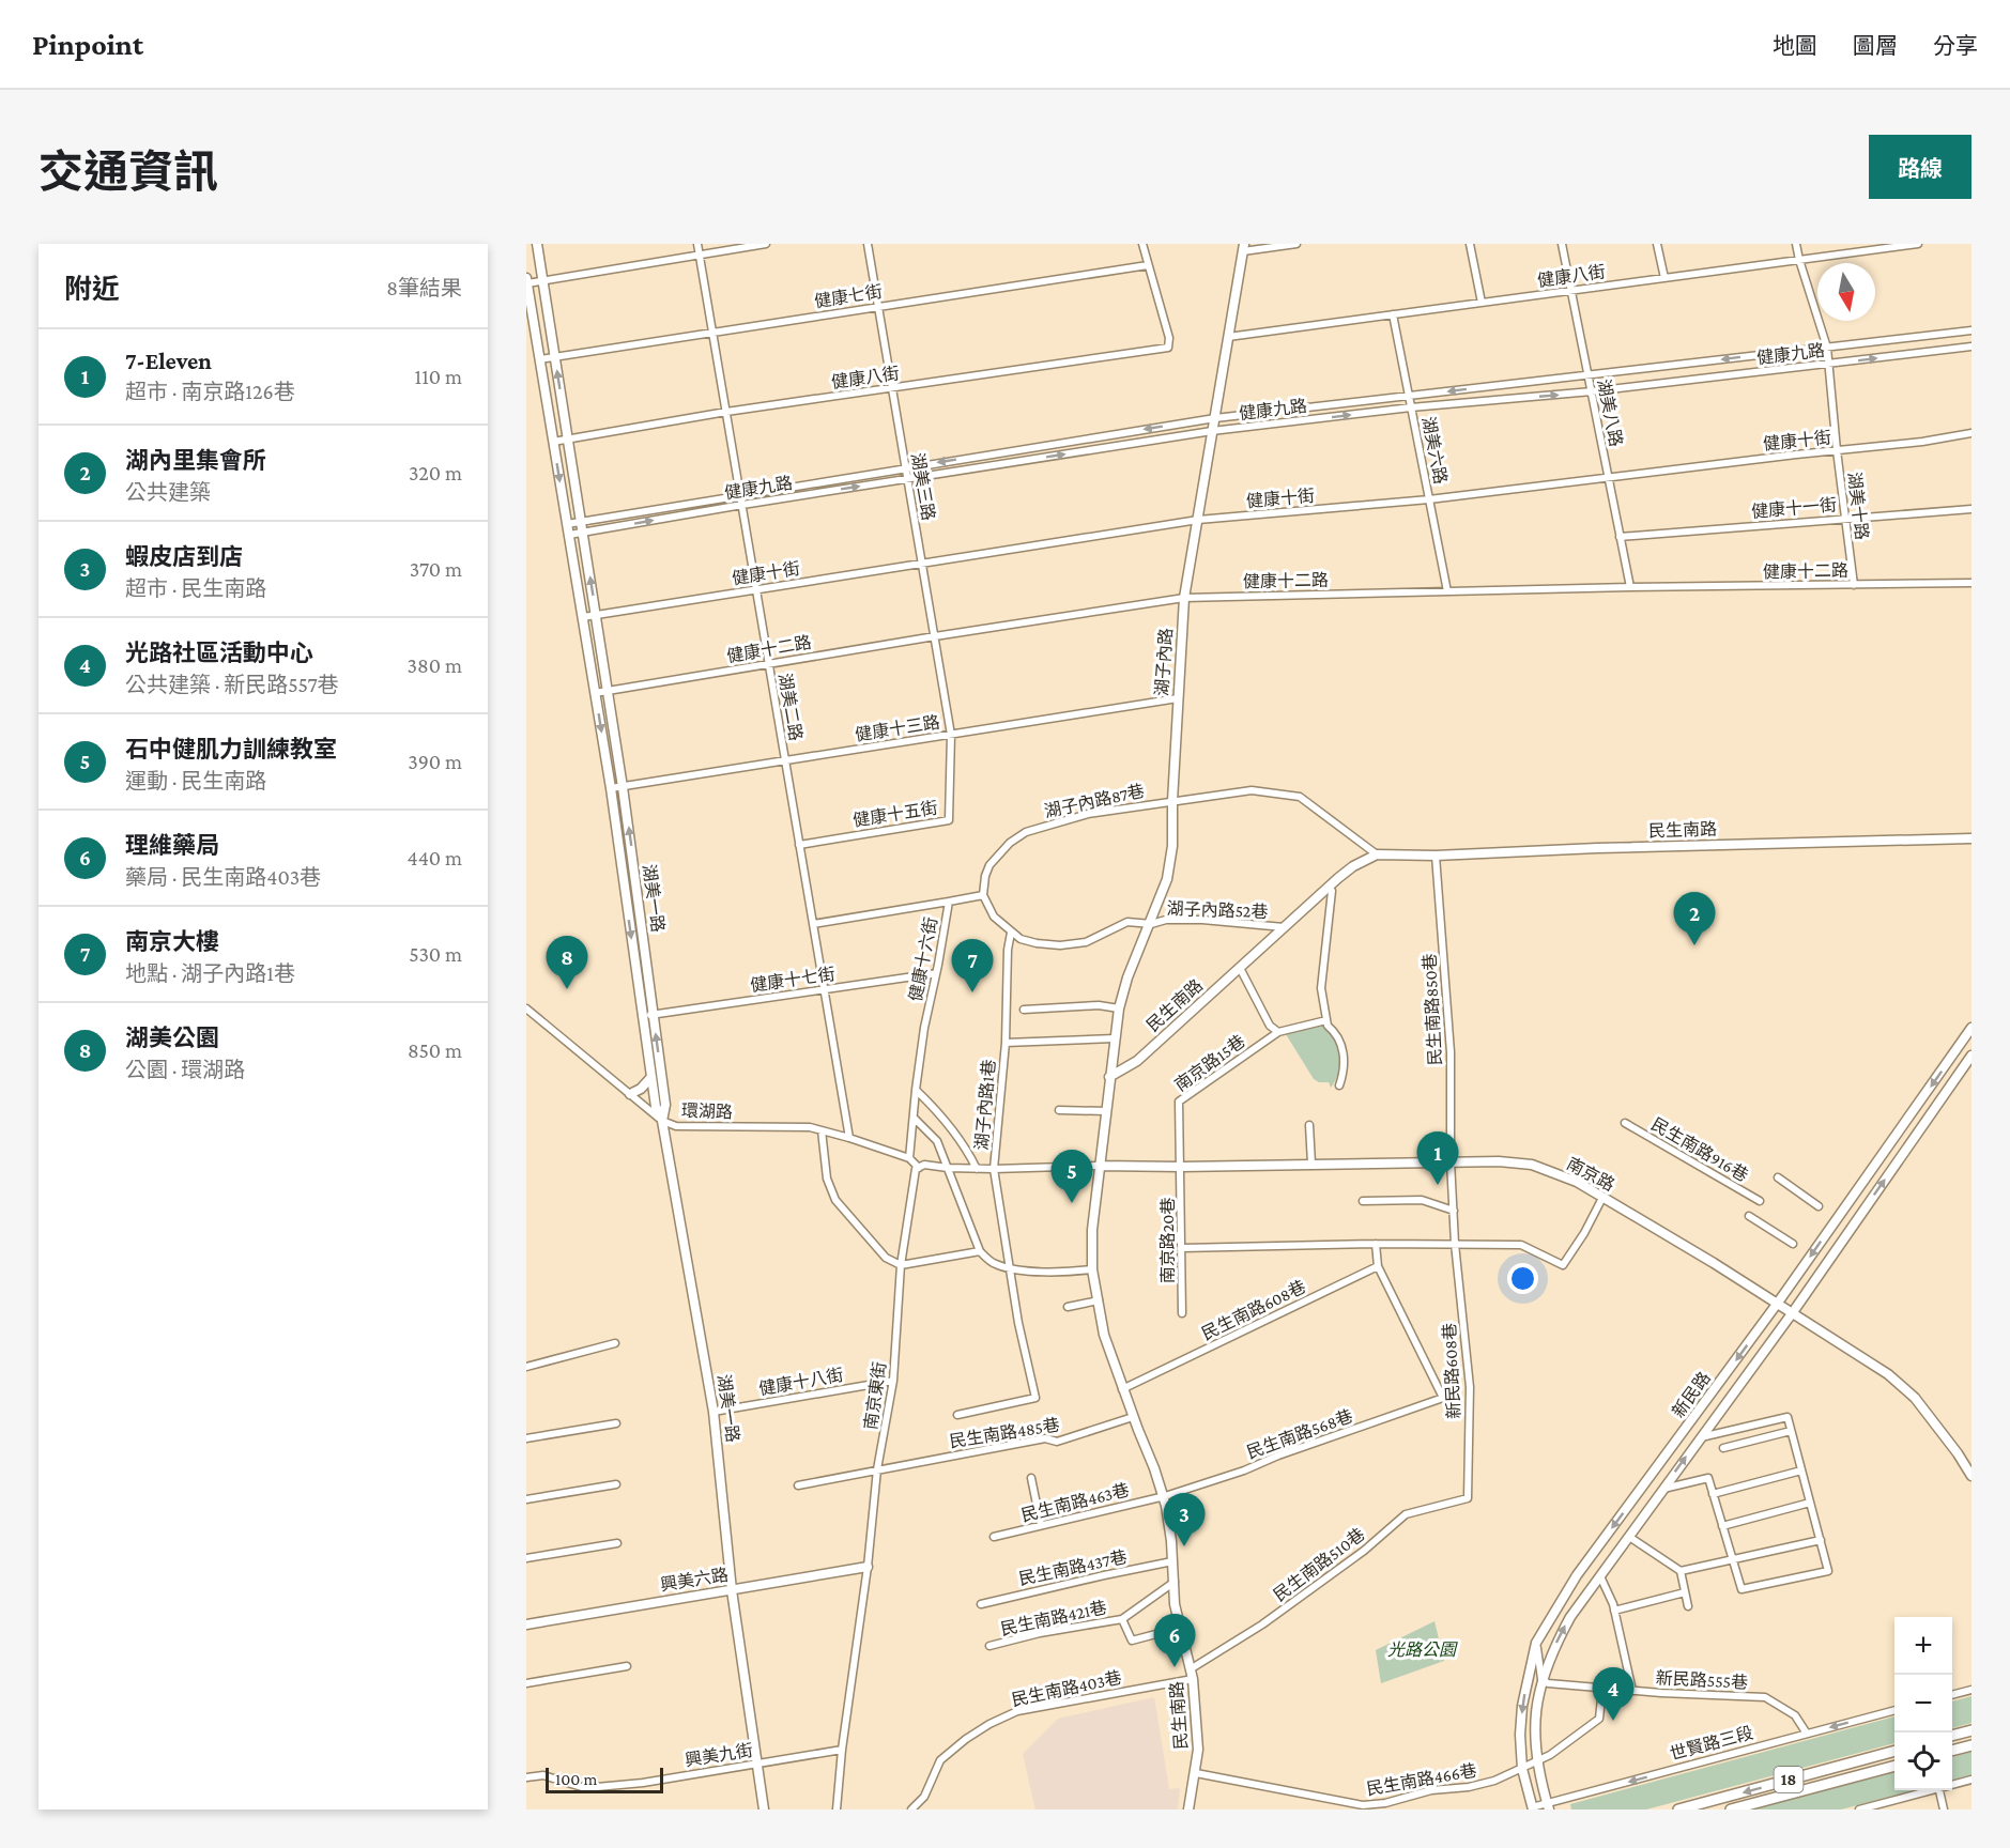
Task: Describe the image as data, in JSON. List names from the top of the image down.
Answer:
{
  "streets": {
    "main road": ["18"],
    "street": [
      "健康八街",
      "健康七街",
      "健康九路",
      "湖美八路",
      "健康十街",
      "湖美六路",
      "湖美三路",
      "湖美十路",
      "健康十一街",
      "健康十二路",
      "湖子內路",
      "湖美二路",
      "健康十三路",
      "湖子內路87巷",
      "健康十五街",
      "民生南路",
      "湖美一路",
      "湖子內路52巷",
      "健康十六街",
      "健康十七街",
      "民生南路850巷",
      "南京路15巷",
      "湖子內路1巷",
      "環湖路",
      "民生南路916巷",
      "南京路",
      "南京路20巷",
      "民生南路608巷",
      "新民路608巷",
      "健康十八街",
      "新民路",
      "南京東街",
      "民生南路485巷",
      "民生南路568巷",
      "民生南路463巷",
      "民生南路510巷",
      "民生南路437巷",
      "興美六路",
      "民生南路421巷",
      "新民路555巷",
      "民生南路403巷",
      "世賢路三段",
      "興美九街",
      "民生南路466巷"
    ]
  },
  "crossings": [
    ["健康八街", "健康七街"],
    ["健康八街", "湖美八路"],
    ["健康八街", "湖美六路"],
    ["健康八街", "湖美三路"],
    ["健康八街", "湖美十路"],
    ["健康八街", "湖子內路"],
    ["健康八街", "湖美二路"],
    ["健康八街", "湖美一路"],
    ["健康七街", "湖美三路"],
    ["健康七街", "湖美二路"],
    ["健康七街", "湖美一路"],
    ["健康九路", "湖美八路"],
    ["健康九路", "湖美六路"],
    ["健康九路", "湖美三路"],
    ["健康九路", "湖美十路"],
    ["健康九路", "湖子內路"],
    ["健康九路", "湖美二路"],
    ["健康九路", "湖美一路"],
    ["湖美八路", "健康十街"],
    ["湖美八路", "健康十一街"],
    ["湖美八路", "健康十二路"],
    ["健康十街", "湖美六路"],
    ["健康十街", "湖美三路"],
    ["健康十街", "湖美十路"],
    ["健康十街", "湖子內路"],
    ["健康十街", "湖美二路"],
    ["健康十街", "湖美一路"],
    ["湖美六路", "健康十二路"],
    ["湖美三路", "健康十二路"],
    ["湖美三路", "健康十三路"],
    ["湖美三路", "健康十五街"],
    ["湖美十路", "健康十一街"],
    ["湖美十路", "健康十二路"],
    ["健康十二路", "湖子內路"],
    ["健康十二路", "湖美二路"],
    ["健康十二路", "湖美一路"],
    ["湖子內路", "健康十三路"],
    ["湖子內路", "湖子內路87巷"],
    ["湖子內路", "民生南路"],
    ["湖子內路", "湖子內路52巷"],
    ["湖子內路", "湖子內路1巷"],
    ["湖美二路", "健康十三路"],
    ["湖美二路", "健康十五街"],
    ["湖美二路", "健康十六街"],
    ["湖美二路", "健康十七街"],
    ["湖美二路", "環湖路"],
    ["健康十三路", "健康十五街"],
    ["健康十三路", "湖美一路"],
    ["湖子內路87巷", "民生南路"],
    ["民生南路", "湖子內路52巷"],
    ["民生南路", "民生南路850巷"],
    ["民生南路", "南京路"],
    ["民生南路", "民生南路608巷"],
    ["民生南路", "民生南路485巷"],
    ["民生南路", "民生南路568巷"],
    ["民生南路", "民生南路463巷"],
    ["民生南路", "民生南路510巷"],
    ["民生南路", "民生南路437巷"],
    ["民生南路", "民生南路421巷"],
    ["民生南路", "民生南路403巷"],
    ["民生南路", "民生南路466巷"],
    ["湖美一路", "健康十七街"],
    ["湖美一路", "環湖路"],
    ["湖美一路", "健康十八街"],
    ["湖美一路", "興美六路"],
    ["湖美一路", "興美九街"],
    ["湖子內路52巷", "湖子內路1巷"],
    ["健康十六街", "健康十七街"],
    ["健康十六街", "環湖路"],
    ["民生南路850巷", "南京路"],
    ["民生南路850巷", "新民路608巷"],
    ["南京路15巷", "南京路"],
    ["南京路15巷", "南京路20巷"],
    ["環湖路", "南京東街"],
    ["南京路", "南京路20巷"],
    ["南京路", "新民路"],
    ["民生南路608巷", "民生南路568巷"],
    ["新民路608巷", "民生南路510巷"],
    ["健康十八街", "南京東街"],
    ["新民路", "新民路555巷"],
    ["新民路", "世賢路三段"],
    ["新民路", "民生南路466巷"],
    ["南京東街", "民生南路485巷"],
    ["南京東街", "興美六路"],
    ["南京東街", "興美九街"],
    ["民生南路568巷", "民生南路463巷"],
    ["新民路555巷", "世賢路三段"],
    ["新民路555巷", "民生南路466巷"]
  ],
  "one_way": ["世賢路三段"],
  "parks": ["光路公園"],
  "scale_bar": "100 m",
  "north": "bottom",
  "page": {
    "header": "Pinpoint",
    "nav": ["地圖", "圖層", "分享"],
    "title": "交通資訊",
    "buttons": "路線",
    "heading": ["附近", "8筆結果"],
    "list": [
      {
        "mark": "1",
        "name": "7-Eleven",
        "note": "超市 · 南京路126巷",
        "value": "110 m"
      },
      {
        "mark": "2",
        "name": "湖內里集會所",
        "note": "公共建築",
        "value": "320 m"
      },
      {
        "mark": "3",
        "name": "蝦皮店到店",
        "note": "超市 · 民生南路",
        "value": "370 m"
      },
      {
        "mark": "4",
        "name": "光路社區活動中心",
        "note": "公共建築 · 新民路557巷",
        "value": "380 m"
      },
      {
        "mark": "5",
        "name": "石中健肌力訓練教室",
        "note": "運動 · 民生南路",
        "value": "390 m"
      },
      {
        "mark": "6",
        "name": "理維藥局",
        "note": "藥局 · 民生南路403巷",
        "value": "440 m"
      },
      {
        "mark": "7",
        "name": "南京大樓",
        "note": "地點 · 湖子內路1巷",
        "value": "530 m"
      },
      {
        "mark": "8",
        "name": "湖美公園",
        "note": "公園 · 環湖路",
        "value": "850 m"
      }
    ],
    "pins": [
      "2",
      "8",
      "7",
      "1",
      "5",
      "3",
      "6",
      "4"
    ],
    "map_buttons": ["+", "−"],
    "scale": "100 m"
  }
}
